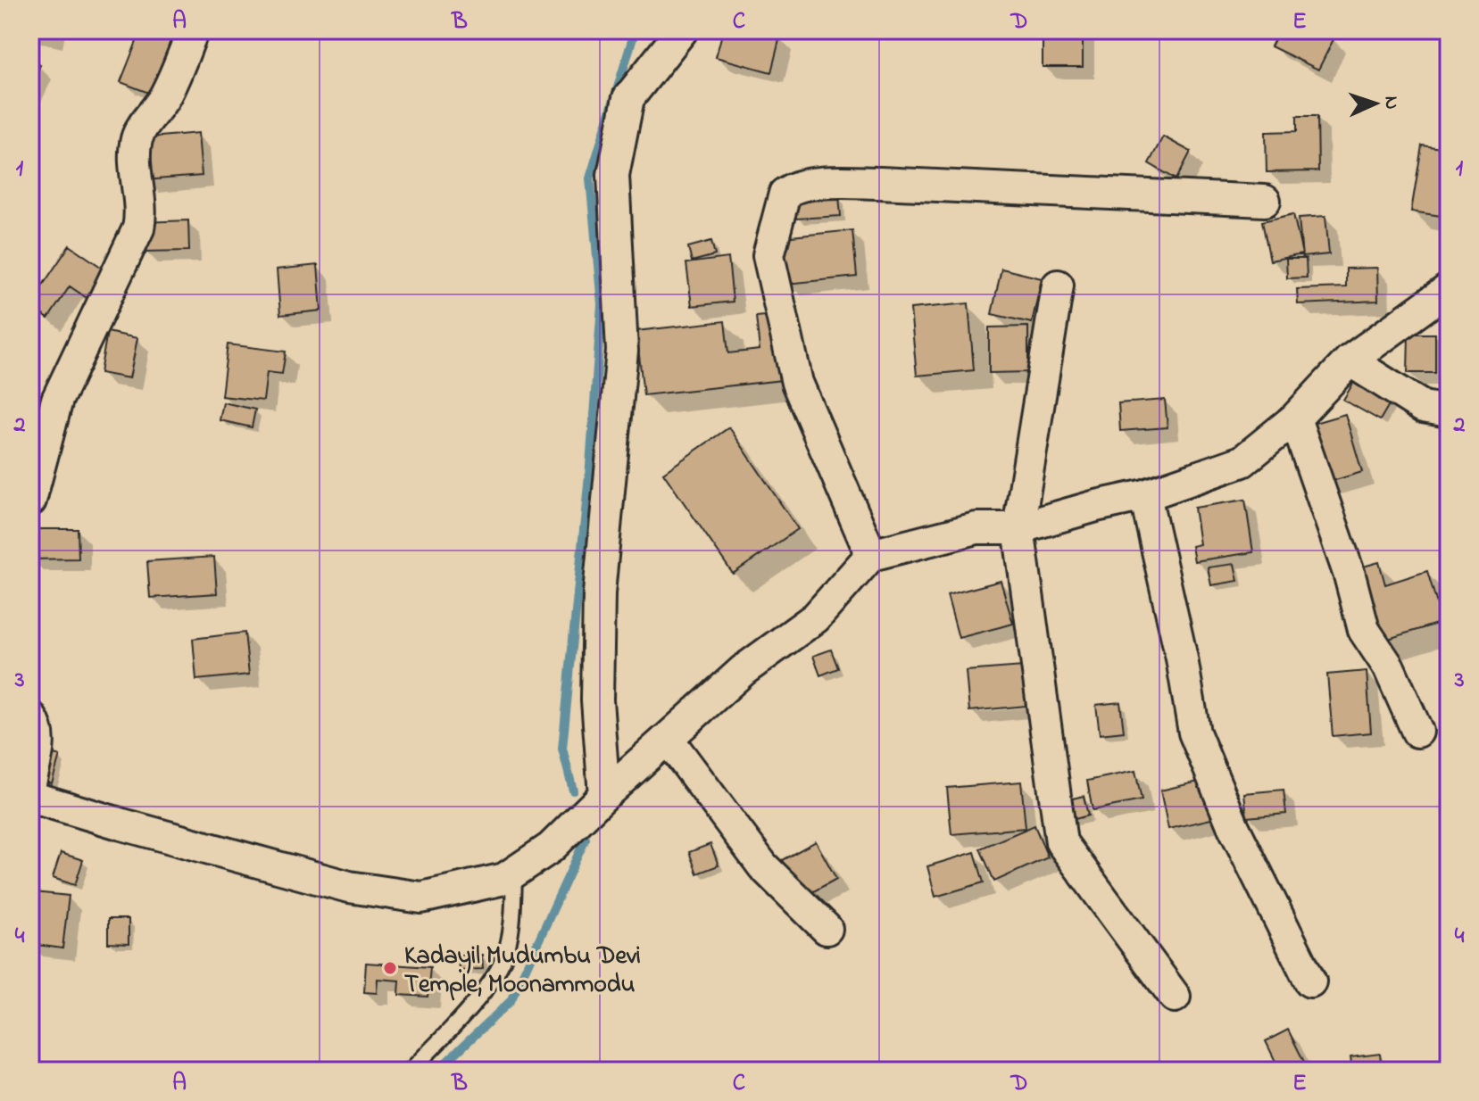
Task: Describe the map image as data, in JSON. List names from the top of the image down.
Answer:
{
  "places": ["Kadayil Mudumbu Devi Temple, Moonammodu"],
  "north": "right",
  "grid": {
    "columns": [
      "A",
      "B",
      "C",
      "D",
      "E"
    ],
    "rows": [
      "1",
      "2",
      "3",
      "4"
    ]
  }
}
